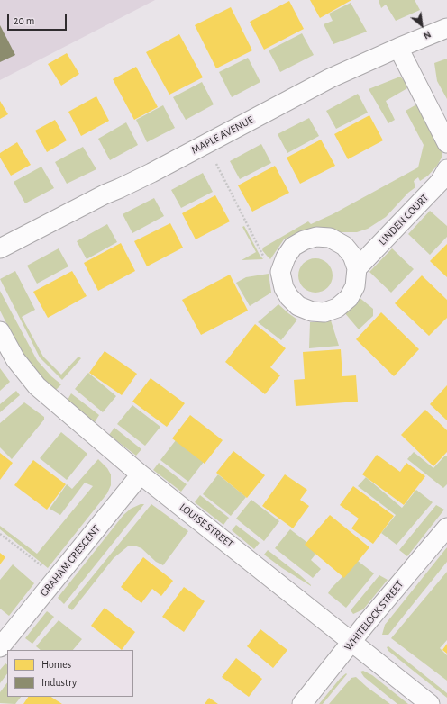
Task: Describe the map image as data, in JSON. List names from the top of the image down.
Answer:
{
  "streets": {
    "street": [
      "MAPLE AVENUE",
      "LINDEN COURT",
      "LOUISE STREET",
      "GRAHAM CRESCENT",
      "WHITELOCK STREET"
    ]
  },
  "crossings": [
    ["LOUISE STREET", "GRAHAM CRESCENT"],
    ["LOUISE STREET", "WHITELOCK STREET"]
  ],
  "legend": ["Homes", "Industry"],
  "scale_bar": "20 m",
  "north": "bottom right"
}
